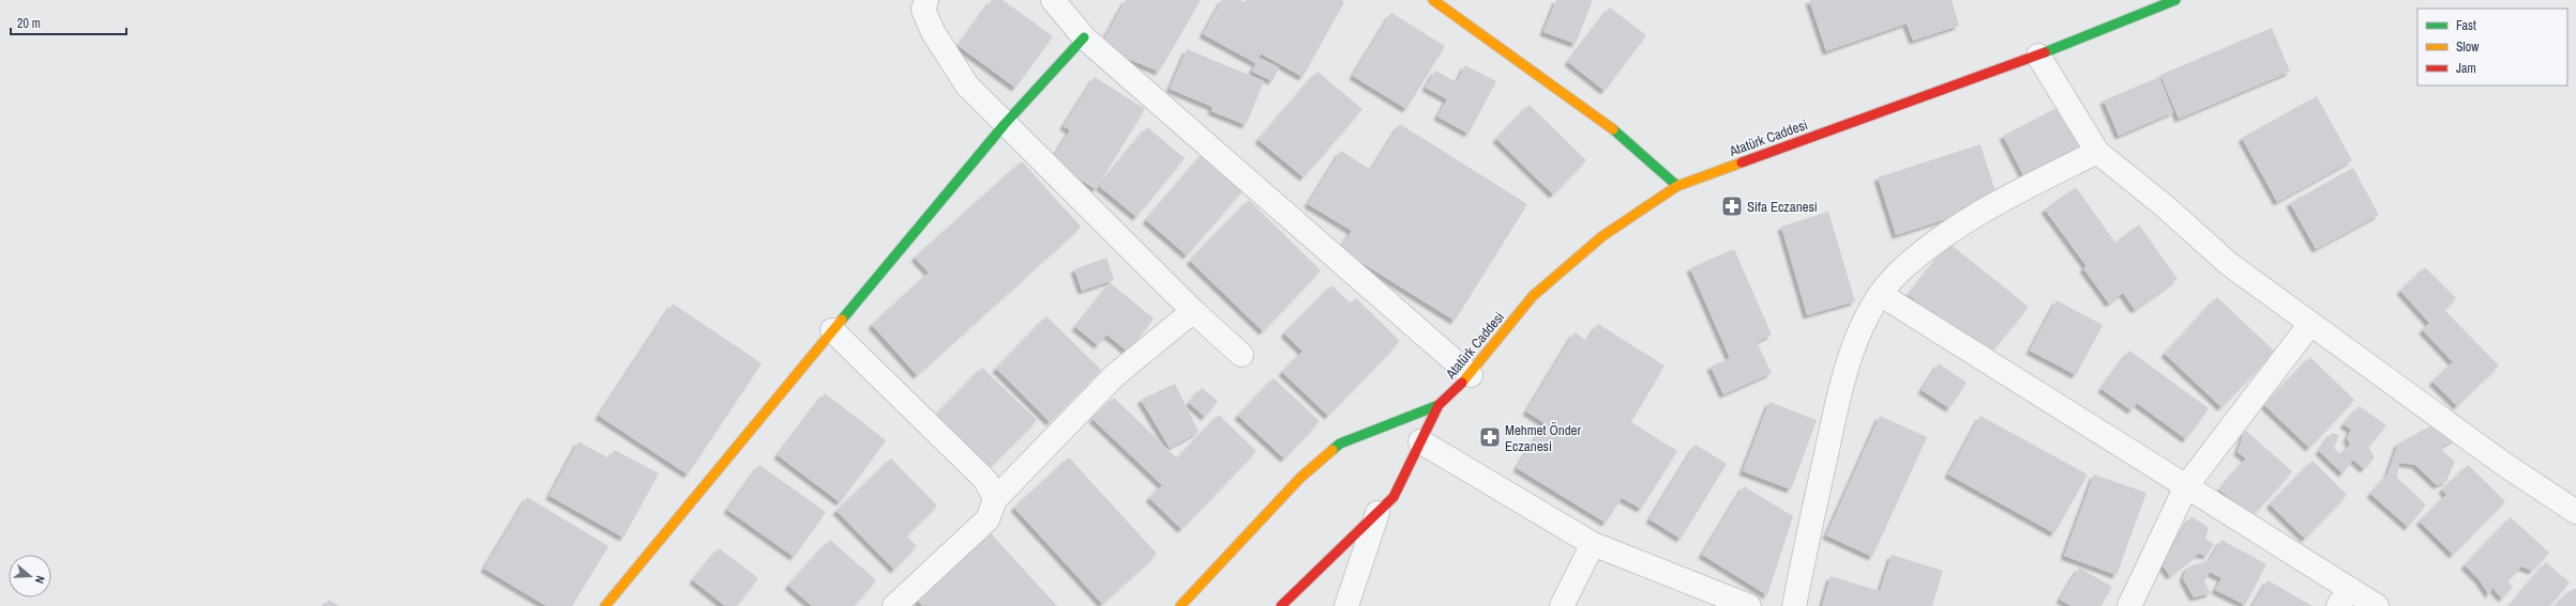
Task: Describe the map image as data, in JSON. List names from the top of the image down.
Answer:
{
  "streets": {
    "main road": ["Atatürk Caddesi"]
  },
  "places": {
    "pharmacy": ["Sifa Eczanesi", "Mehmet Önder Eczanesi"]
  },
  "legend": ["Fast", "Slow", "Jam"],
  "scale_bar": "20 m",
  "north": "right"
}
